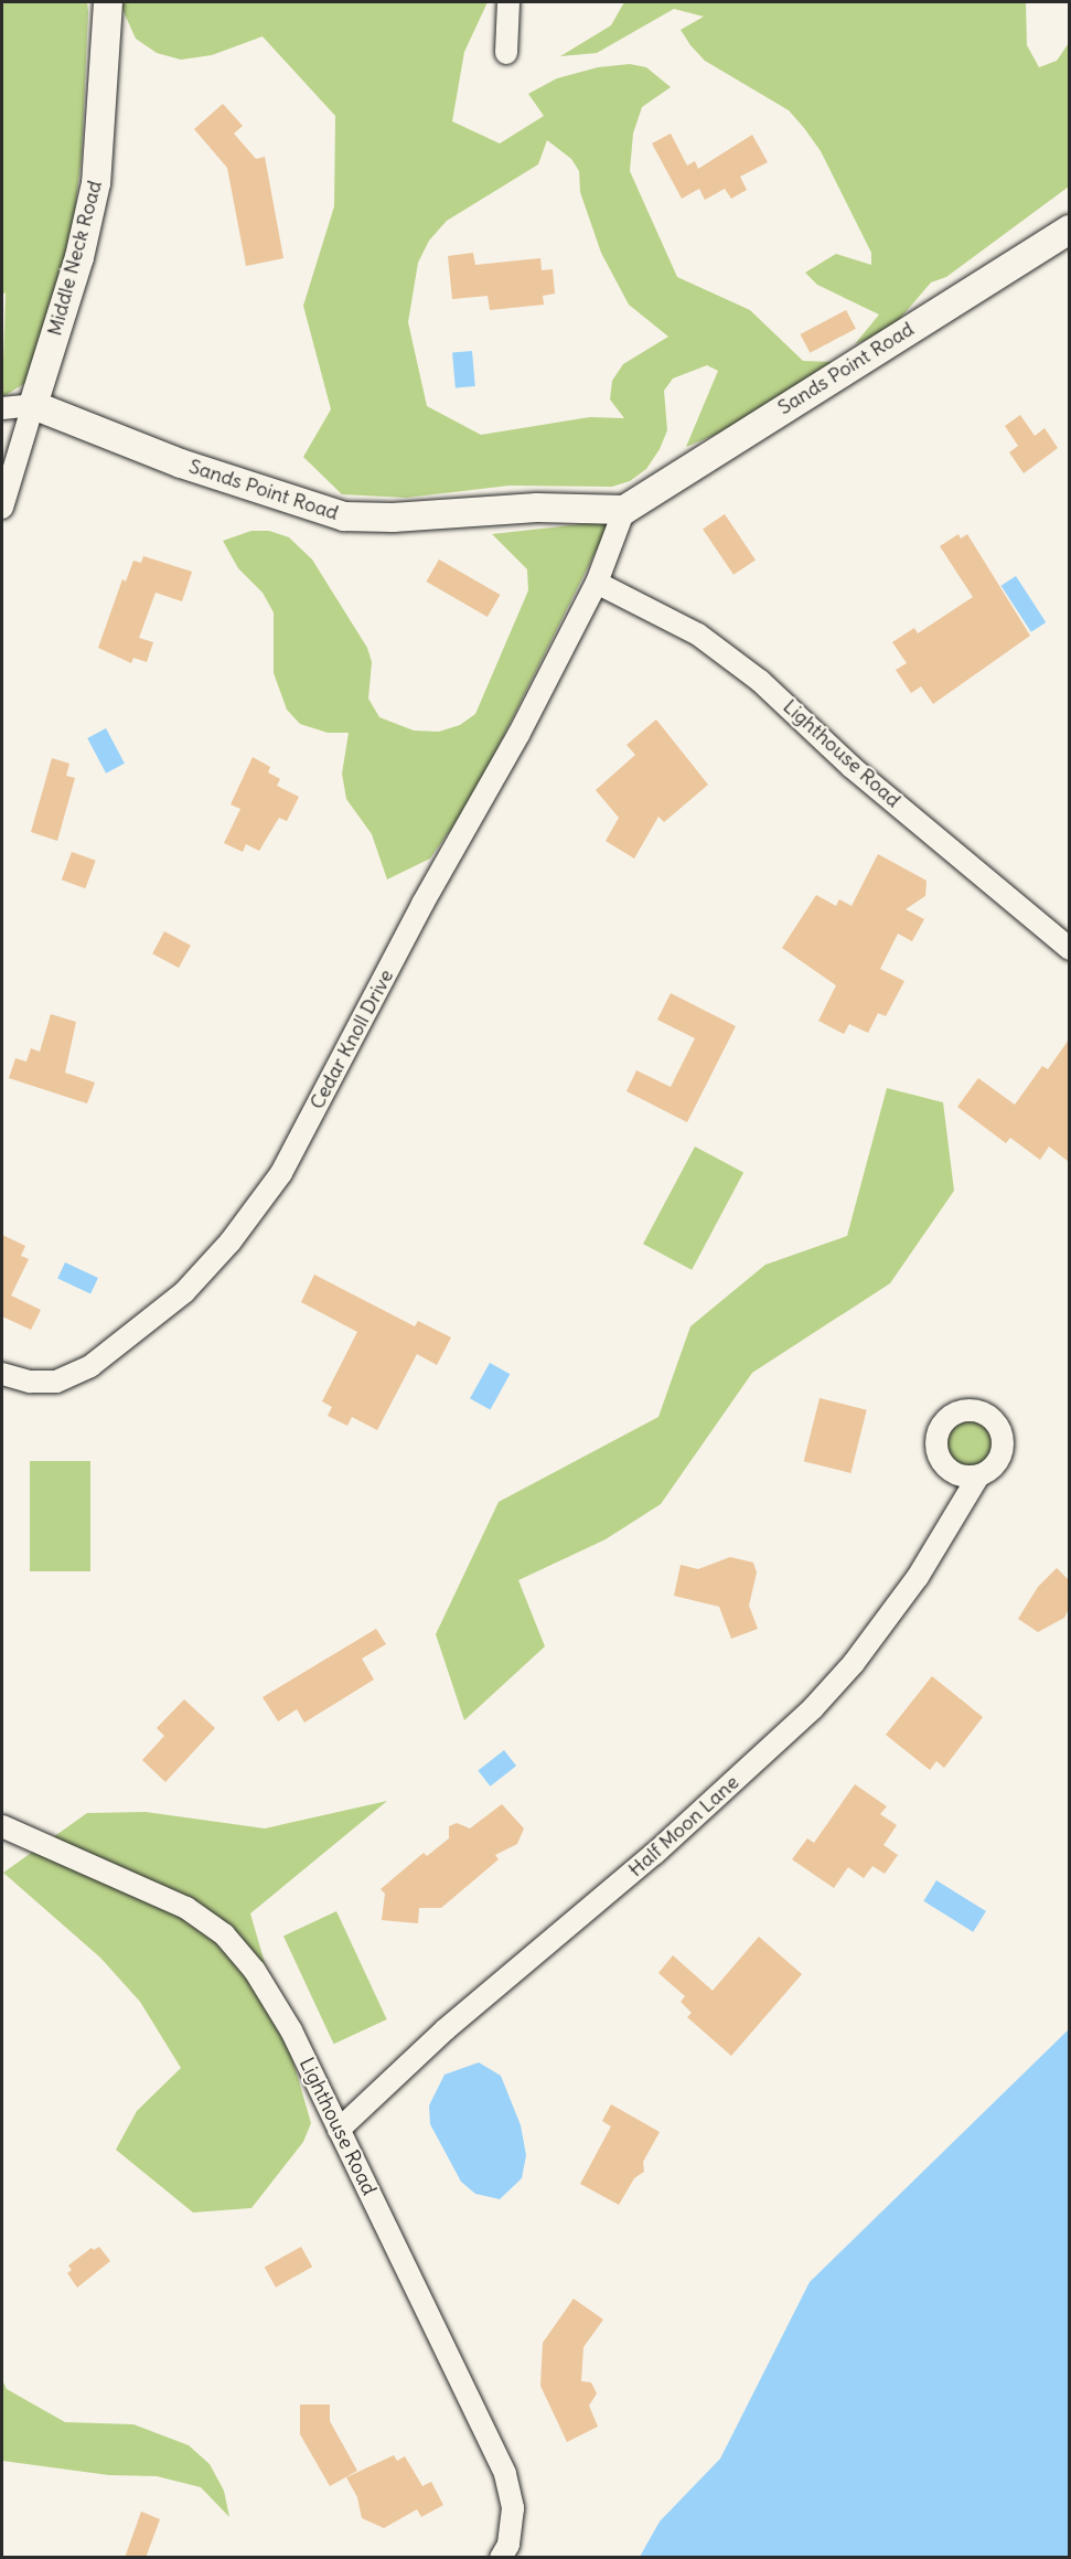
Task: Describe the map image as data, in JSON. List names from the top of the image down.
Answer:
{
  "streets": {
    "main road": ["Middle Neck Road", "Sands Point Road"],
    "street": ["Lighthouse Road", "Cedar Knoll Drive", "Half Moon Lane"]
  },
  "crossings": [
    ["Middle Neck Road", "Sands Point Road"],
    ["Lighthouse Road", "Cedar Knoll Drive"],
    ["Lighthouse Road", "Half Moon Lane"]
  ]
}
